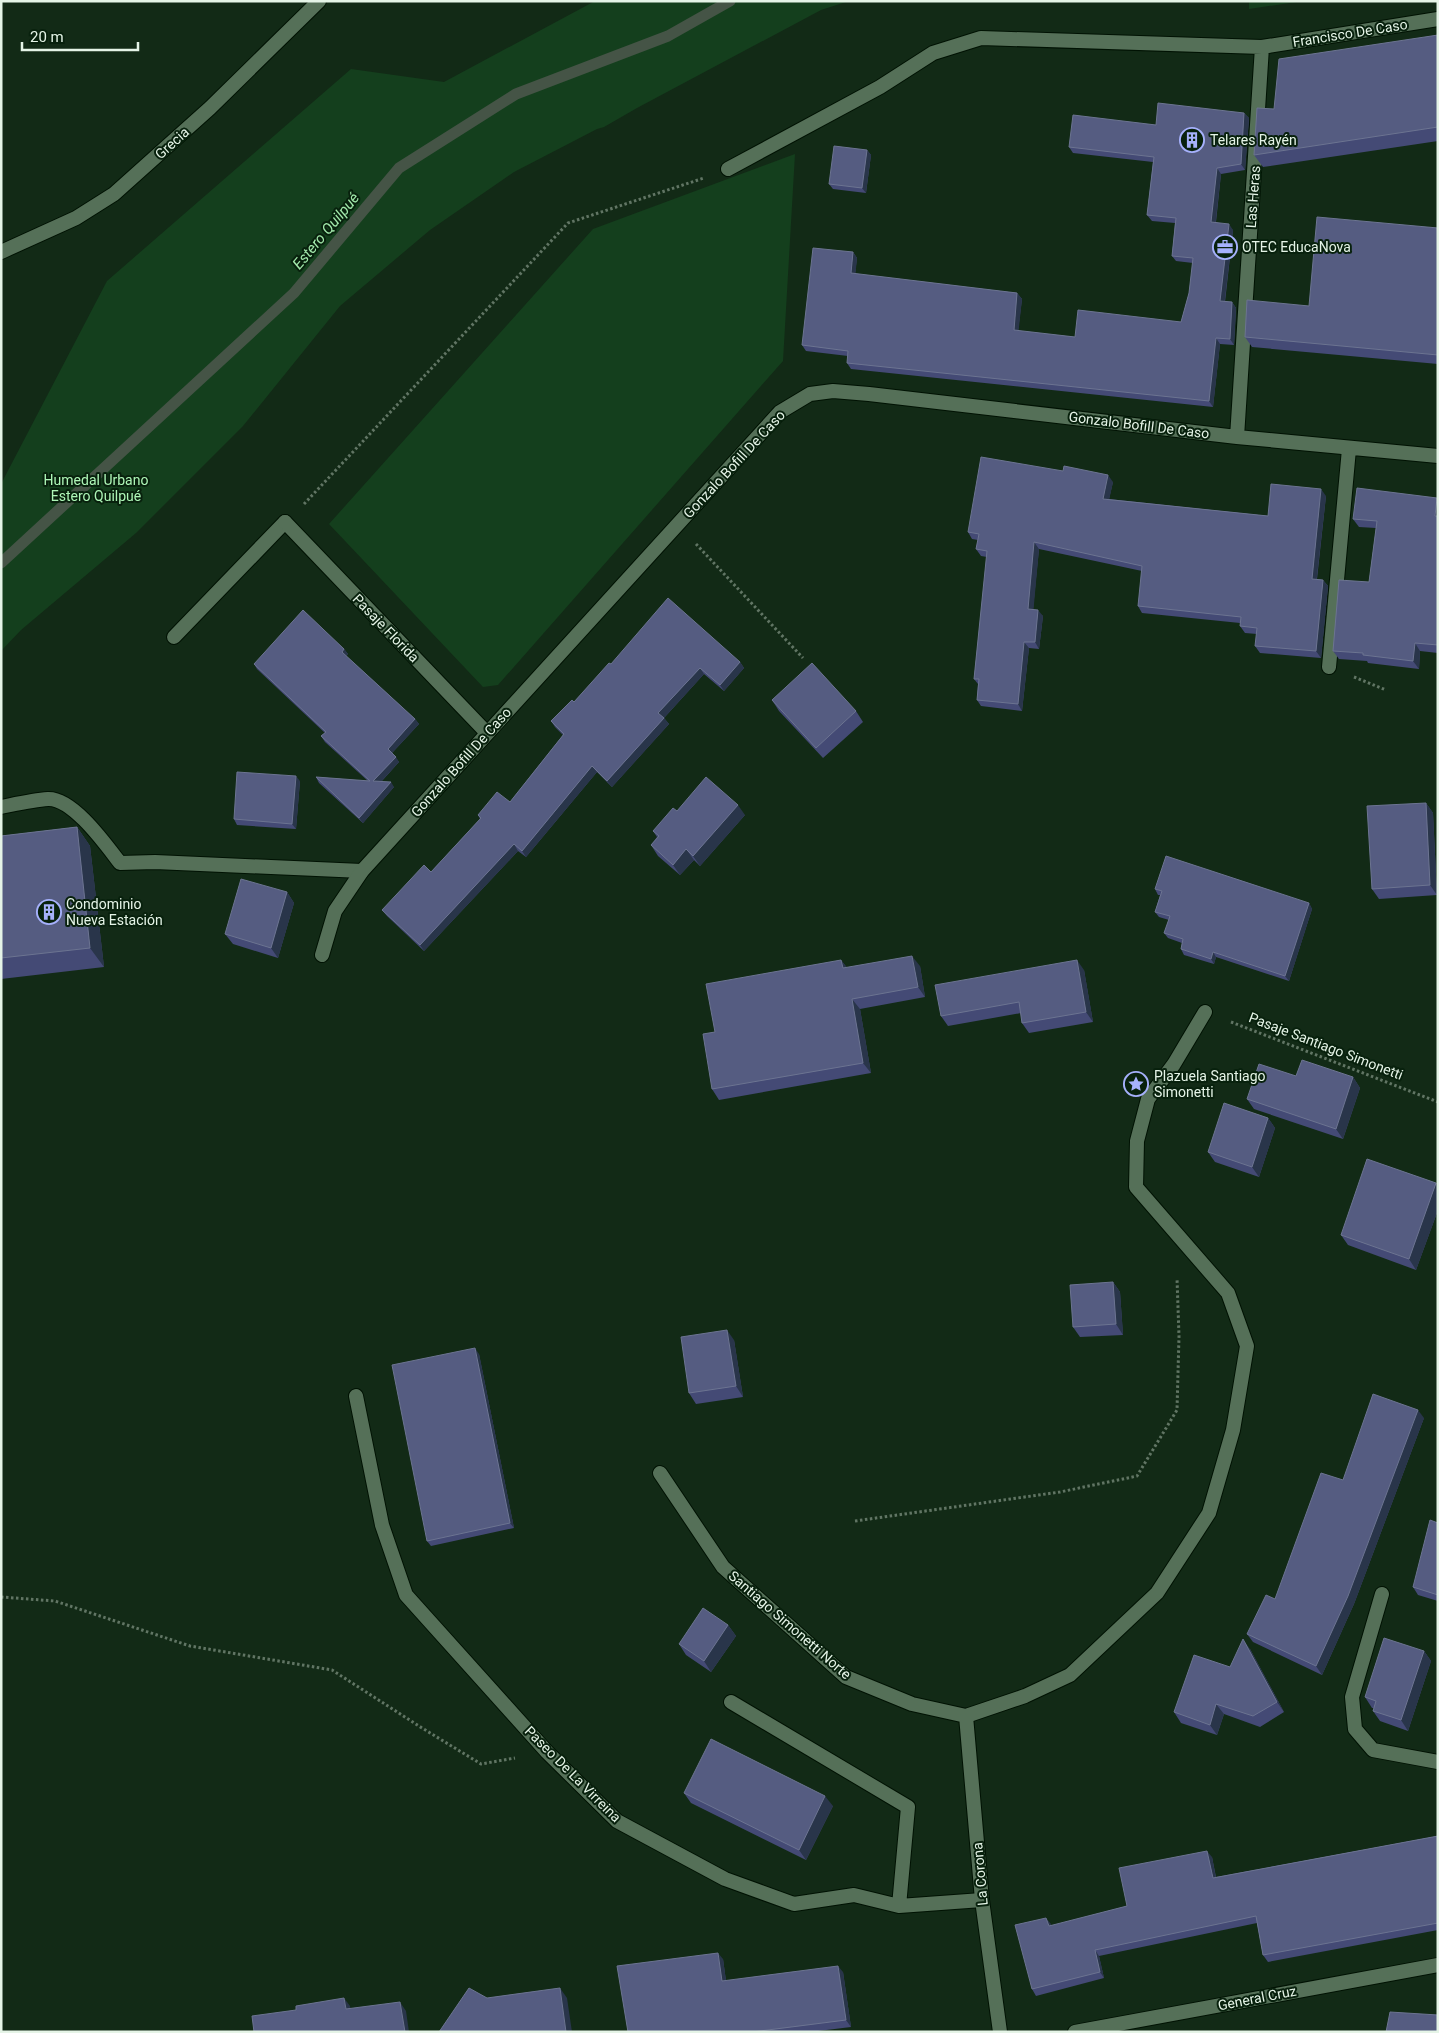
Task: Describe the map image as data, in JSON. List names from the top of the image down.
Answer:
{
  "streets": {
    "street": [
      "Francisco De Caso",
      "Grecia",
      "Las Heras",
      "Gonzalo Bofill De Caso",
      "Pasaje Florida",
      "Santiago Simonetti Norte",
      "Paseo De La Virreina",
      "La Corona",
      "General Cruz"
    ],
    "path": ["Pasaje Santiago Simonetti"]
  },
  "crossings": [
    ["Francisco De Caso", "Las Heras"],
    ["Las Heras", "Gonzalo Bofill De Caso"],
    ["Gonzalo Bofill De Caso", "Pasaje Florida"],
    ["Santiago Simonetti Norte", "La Corona"],
    ["Paseo De La Virreina", "La Corona"]
  ],
  "water": ["Estero Quilpué"],
  "parks": ["Humedal Urbano Estero Quilpué"],
  "places": {
    "building": ["Telares Rayén", "Condominio Nueva Estación"],
    "office": ["OTEC EducaNova"],
    "place": ["Plazuela Santiago Simonetti"]
  },
  "scale_bar": "20 m"
}
